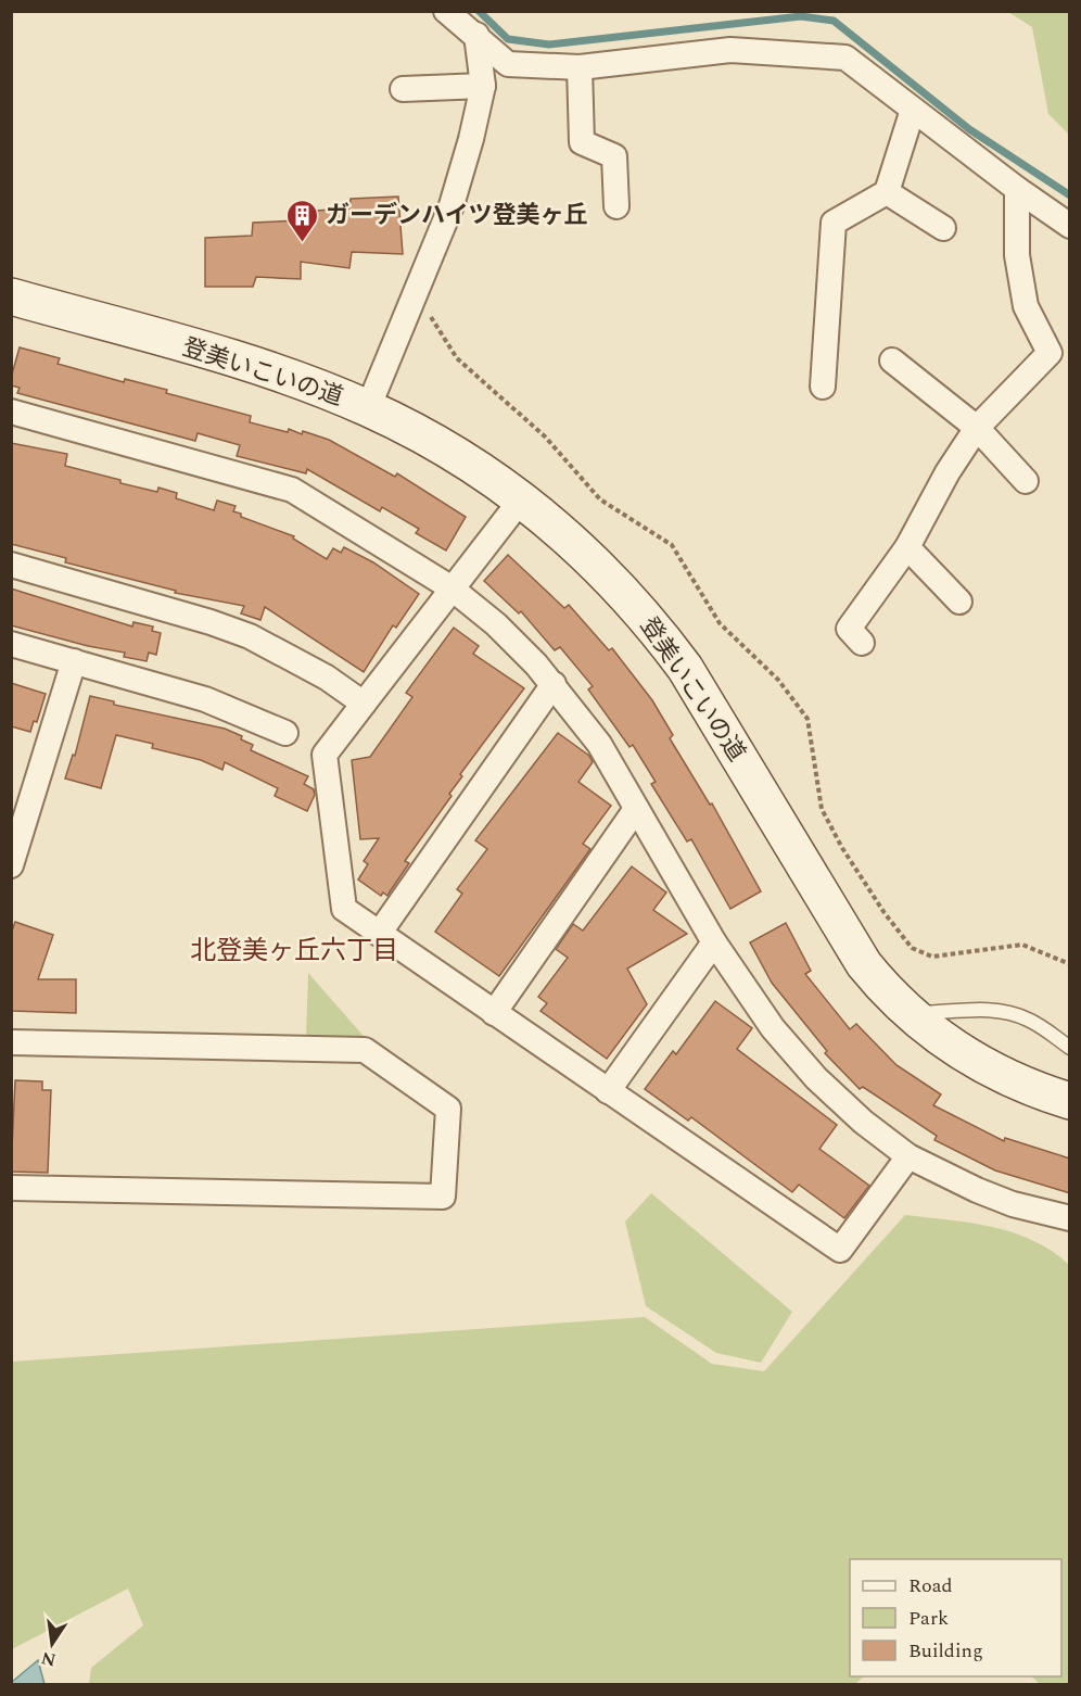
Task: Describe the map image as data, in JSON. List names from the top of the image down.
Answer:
{
  "streets": {
    "street": ["登美いこいの道"]
  },
  "districts": ["北登美ヶ丘六丁目"],
  "places": {
    "building": ["ガーデンハイツ登美ヶ丘"]
  },
  "legend": ["Road", "Park", "Building"],
  "north": "bottom"
}
